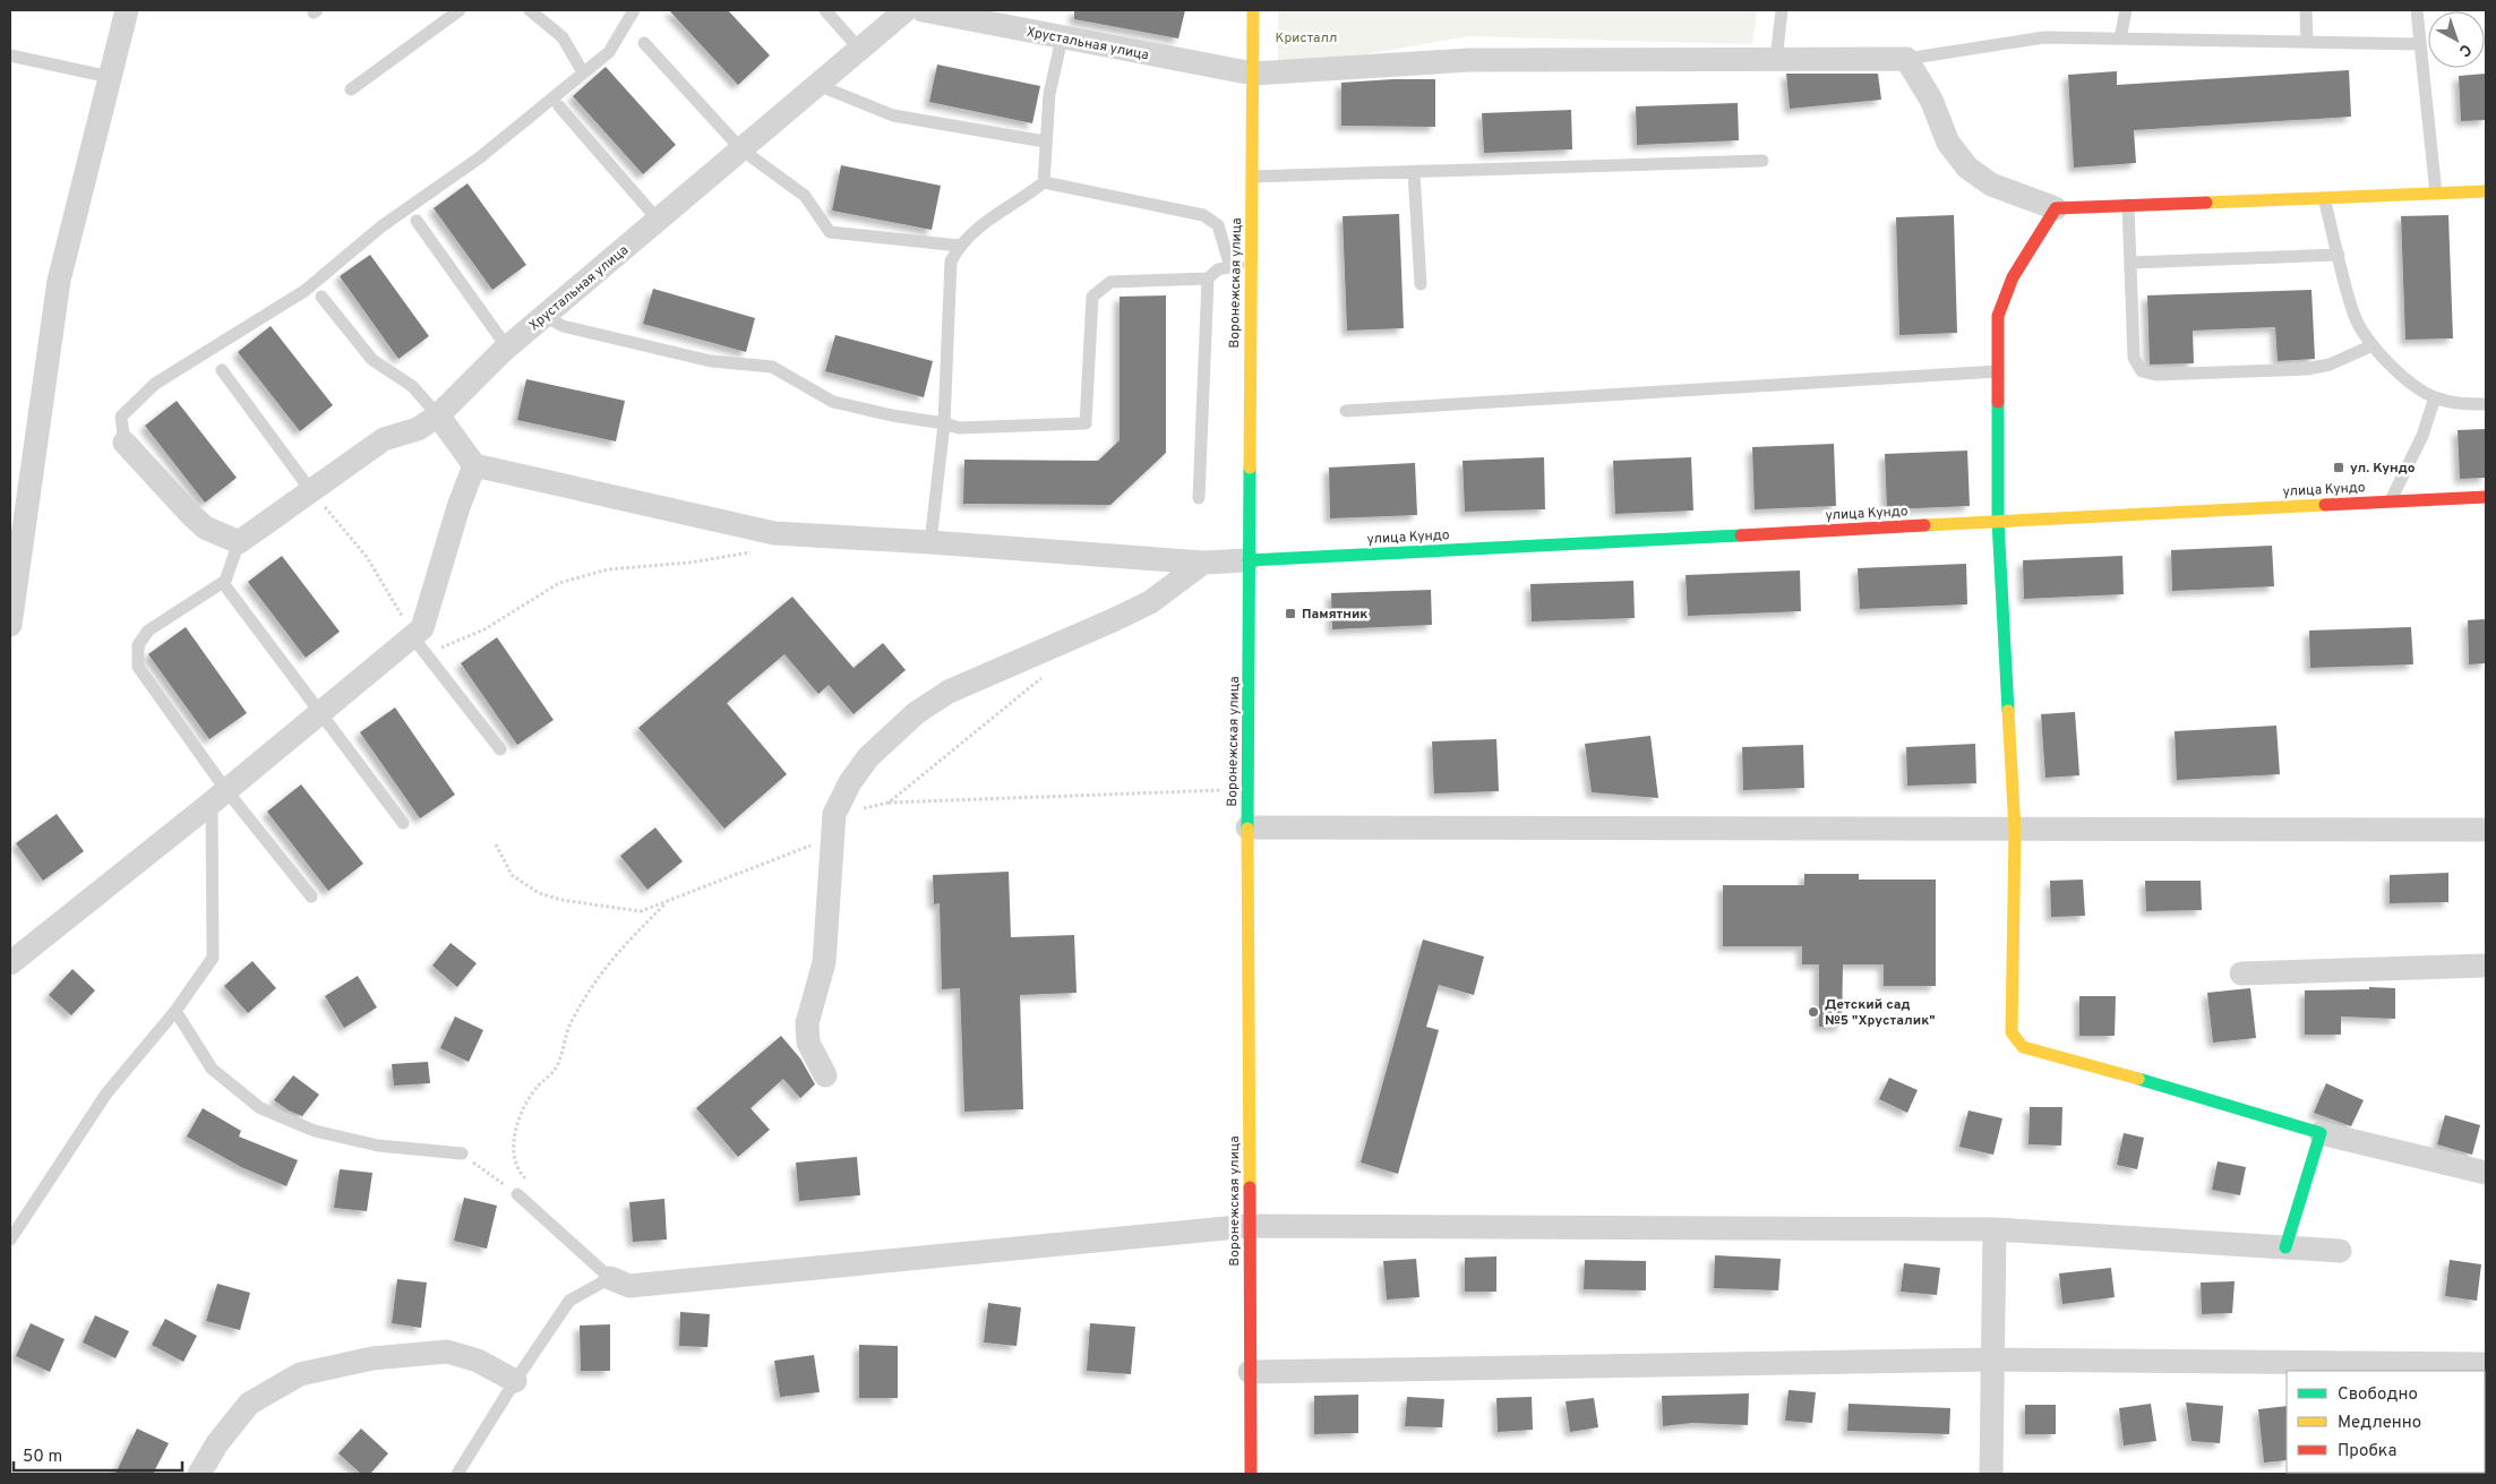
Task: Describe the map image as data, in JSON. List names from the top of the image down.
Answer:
{
  "streets": {
    "street": ["Хрустальная улица", "Воронежская улица", "улица Кундо"]
  },
  "crossings": [
    ["Хрустальная улица", "Воронежская улица"],
    ["Воронежская улица", "улица Кундо"]
  ],
  "parks": ["Кристалл"],
  "places": {
    "transit": ["ул. Кундо", "Памятник"],
    "other": ["Детский сад №5 \"Хрусталик\""]
  },
  "legend": ["Свободно", "Медленно", "Пробка"],
  "scale_bar": "50 m",
  "north": "bottom right"
}
